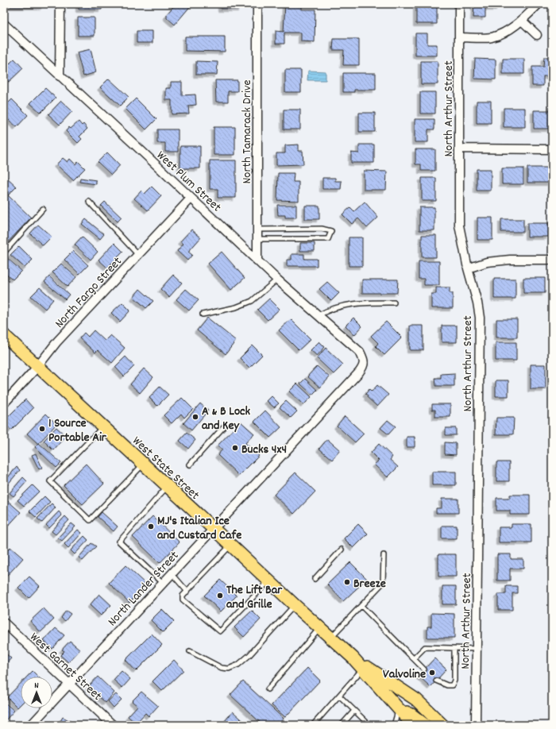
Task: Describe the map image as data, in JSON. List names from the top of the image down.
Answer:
{
  "streets": {
    "main road": ["West State Street"],
    "street": [
      "North Arthur Street",
      "North Tamarack Drive",
      "West Plum Street",
      "North Fargo Street",
      "North Lander Street",
      "West Garnet Street"
    ]
  },
  "crossings": [
    ["North Tamarack Drive", "West Plum Street"],
    ["West Plum Street", "North Fargo Street"],
    ["West Plum Street", "North Lander Street"],
    ["North Fargo Street", "West State Street"],
    ["West State Street", "North Lander Street"],
    ["North Lander Street", "West Garnet Street"]
  ],
  "places": [
    "A & B Lock and Key",
    "1 Source Portable Air",
    "Bucks 4x4",
    "MJ's Italian Ice and Custard Cafe",
    "Breeze",
    "The Lift Bar and Grille",
    "Valvoline"
  ],
  "north": "top"
}
